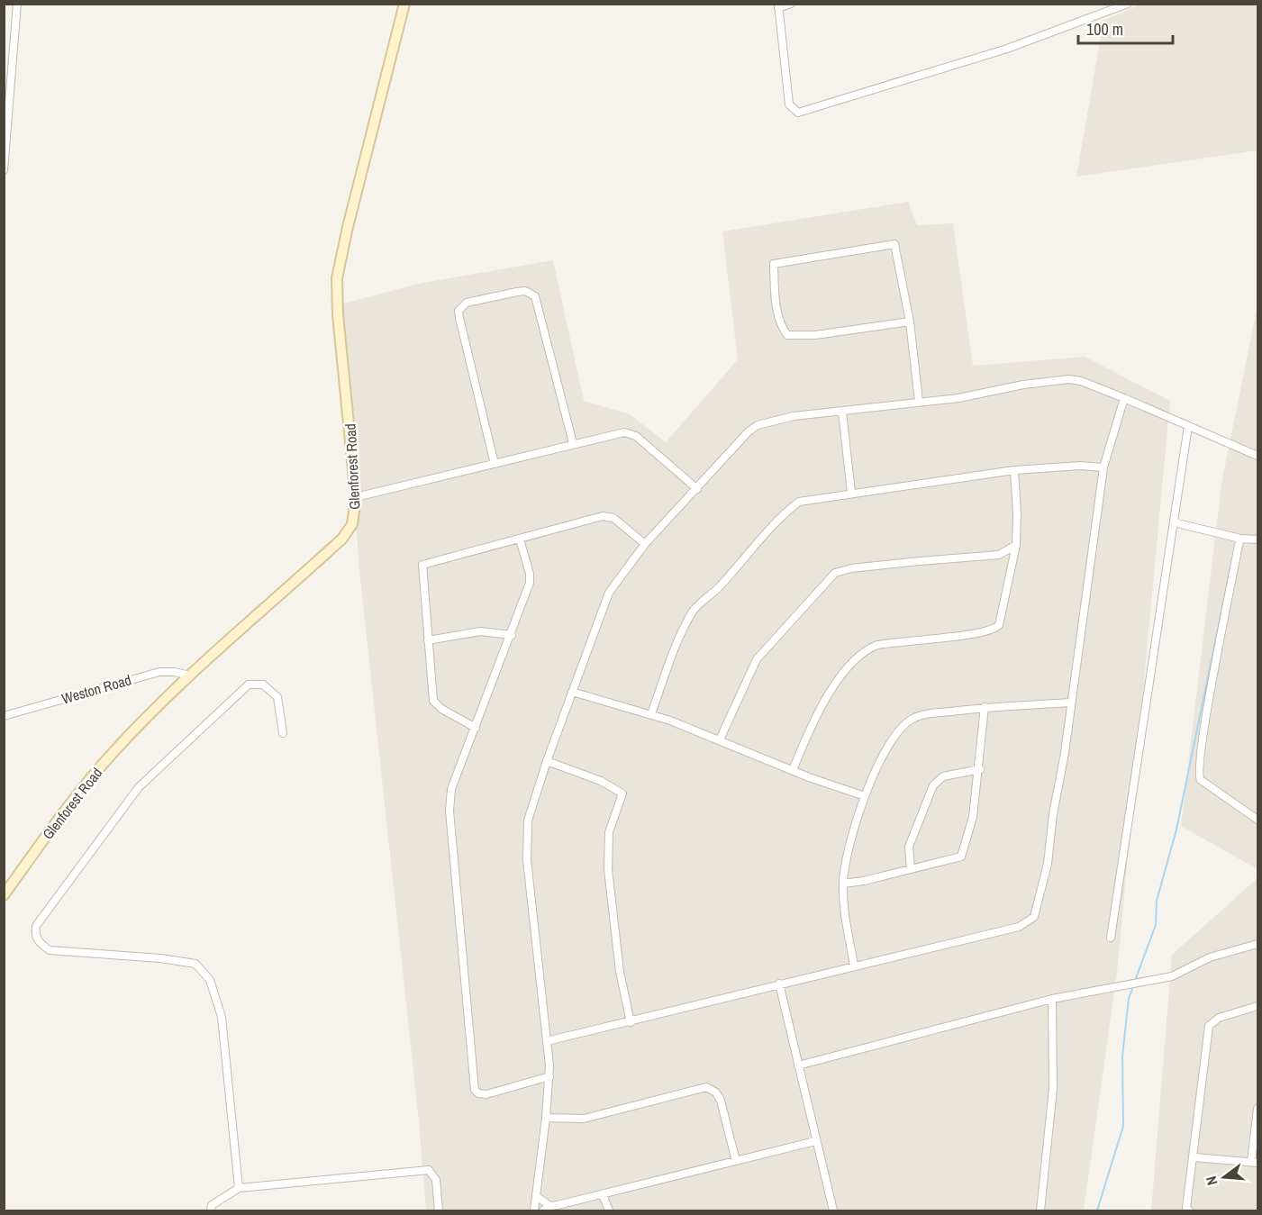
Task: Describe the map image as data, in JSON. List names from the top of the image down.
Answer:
{
  "streets": {
    "street": ["Glenforest Road", "Weston Road"]
  },
  "crossings": [
    ["Glenforest Road", "Weston Road"]
  ],
  "scale_bar": "100 m",
  "north": "left"
}
